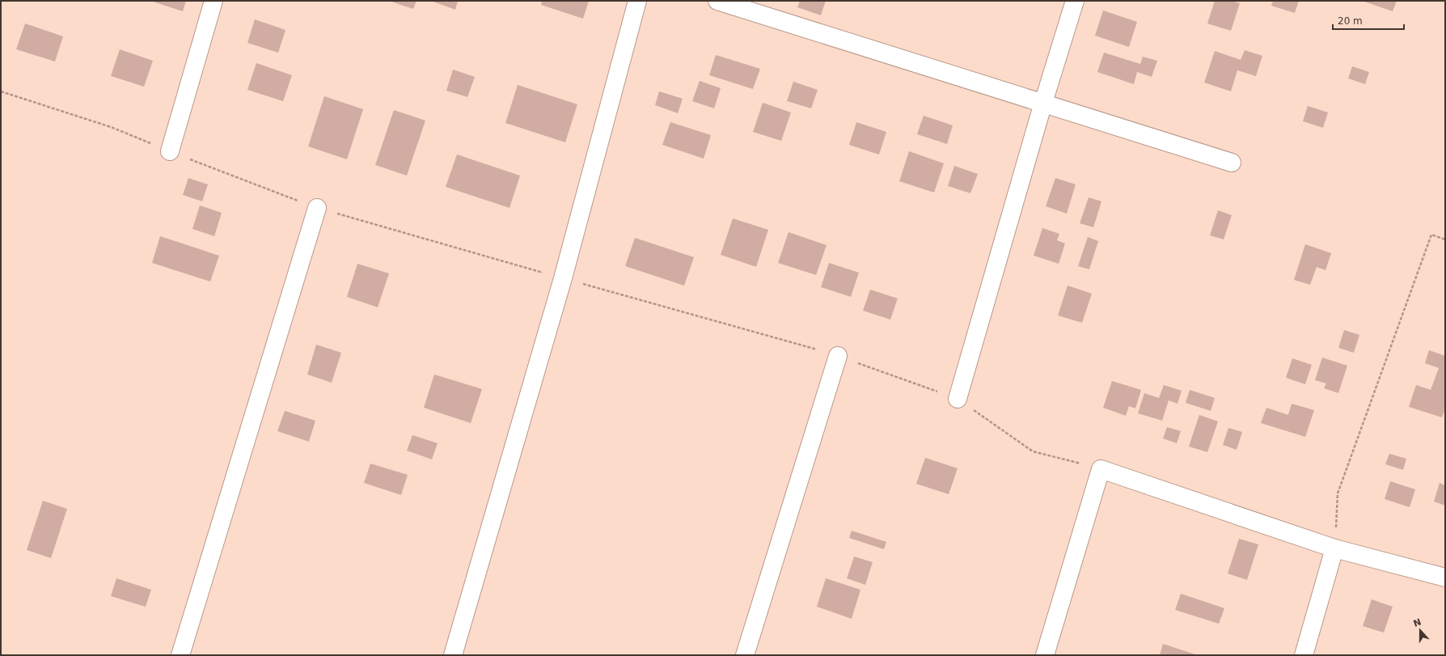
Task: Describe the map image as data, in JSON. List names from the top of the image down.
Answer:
{
  "scale_bar": "20 m",
  "north": "top"
}
